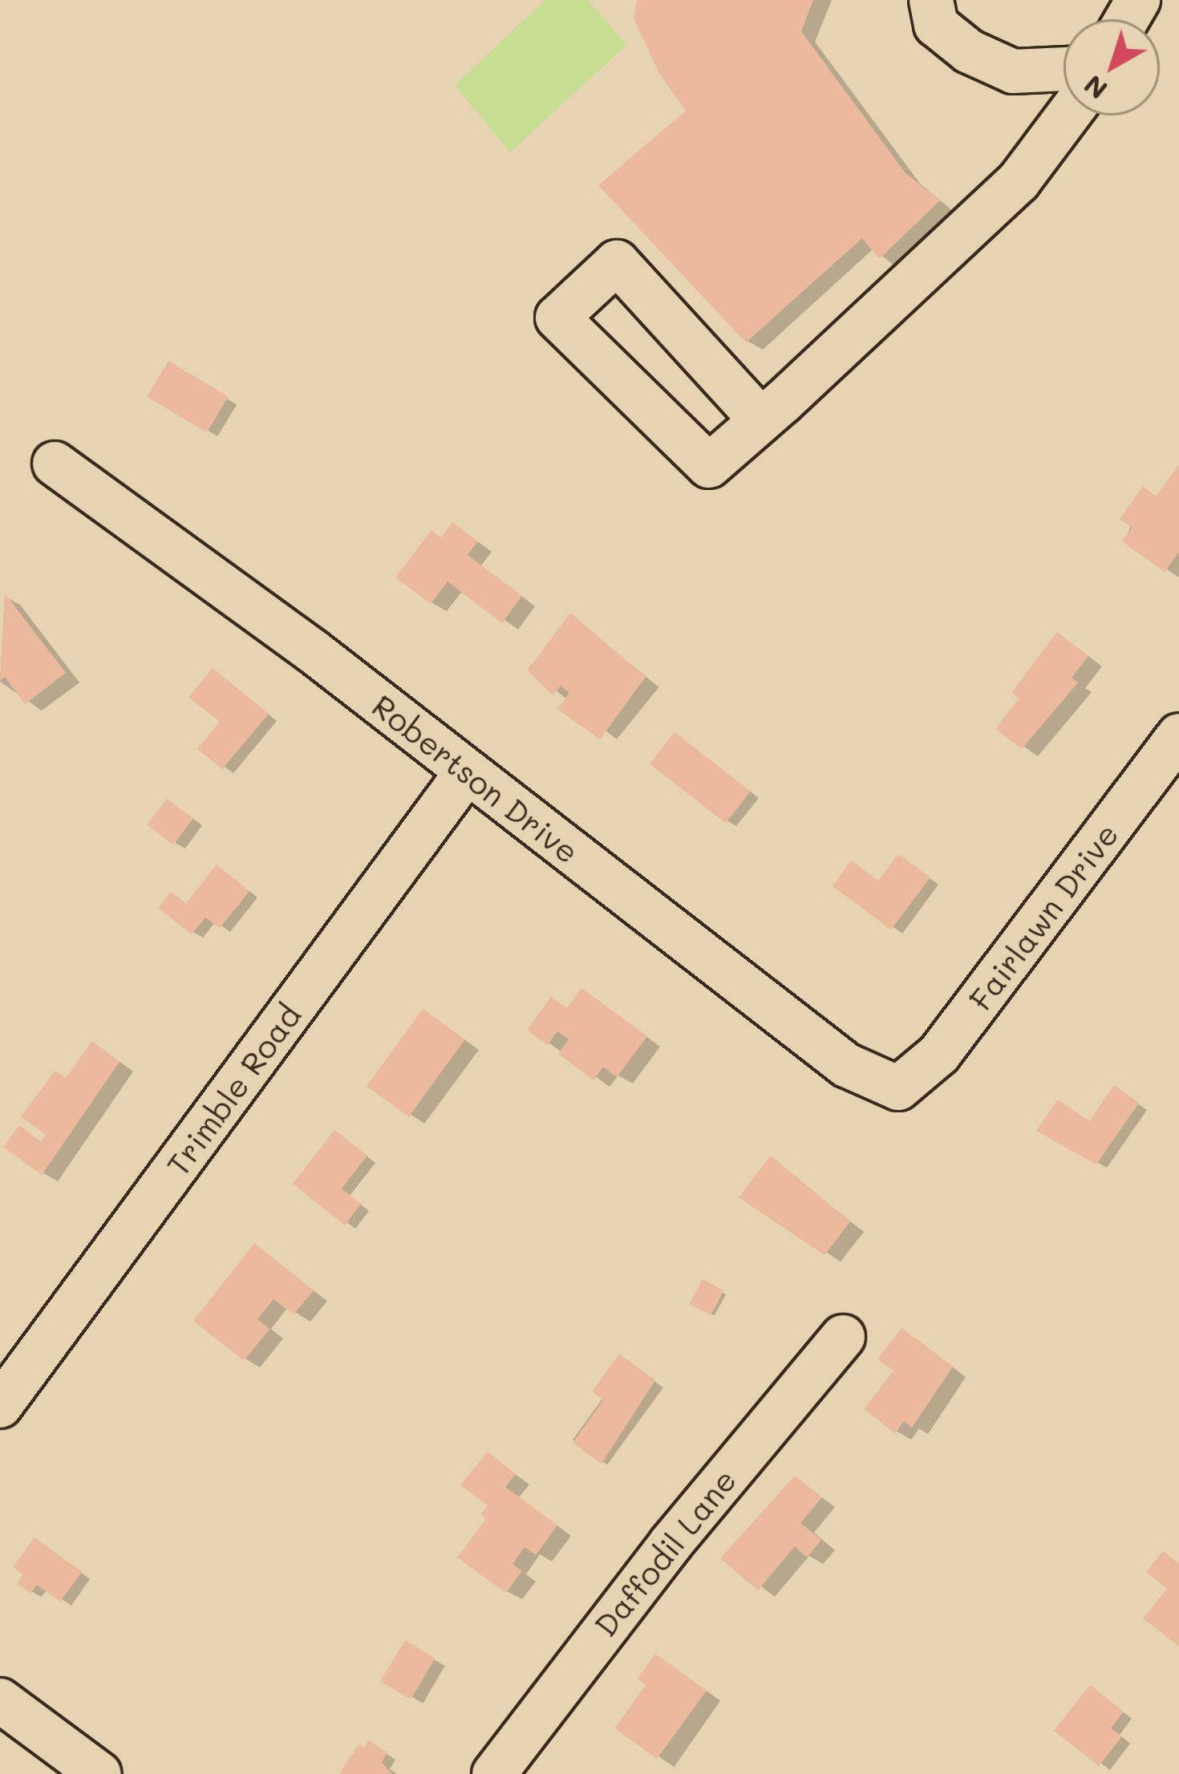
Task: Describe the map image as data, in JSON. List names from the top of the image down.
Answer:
{
  "streets": {
    "street": [
      "Robertson Drive",
      "Fairlawn Drive",
      "Trimble Road",
      "Daffodil Lane"
    ]
  },
  "crossings": [
    ["Robertson Drive", "Fairlawn Drive"],
    ["Robertson Drive", "Trimble Road"]
  ],
  "north": "bottom left"
}
